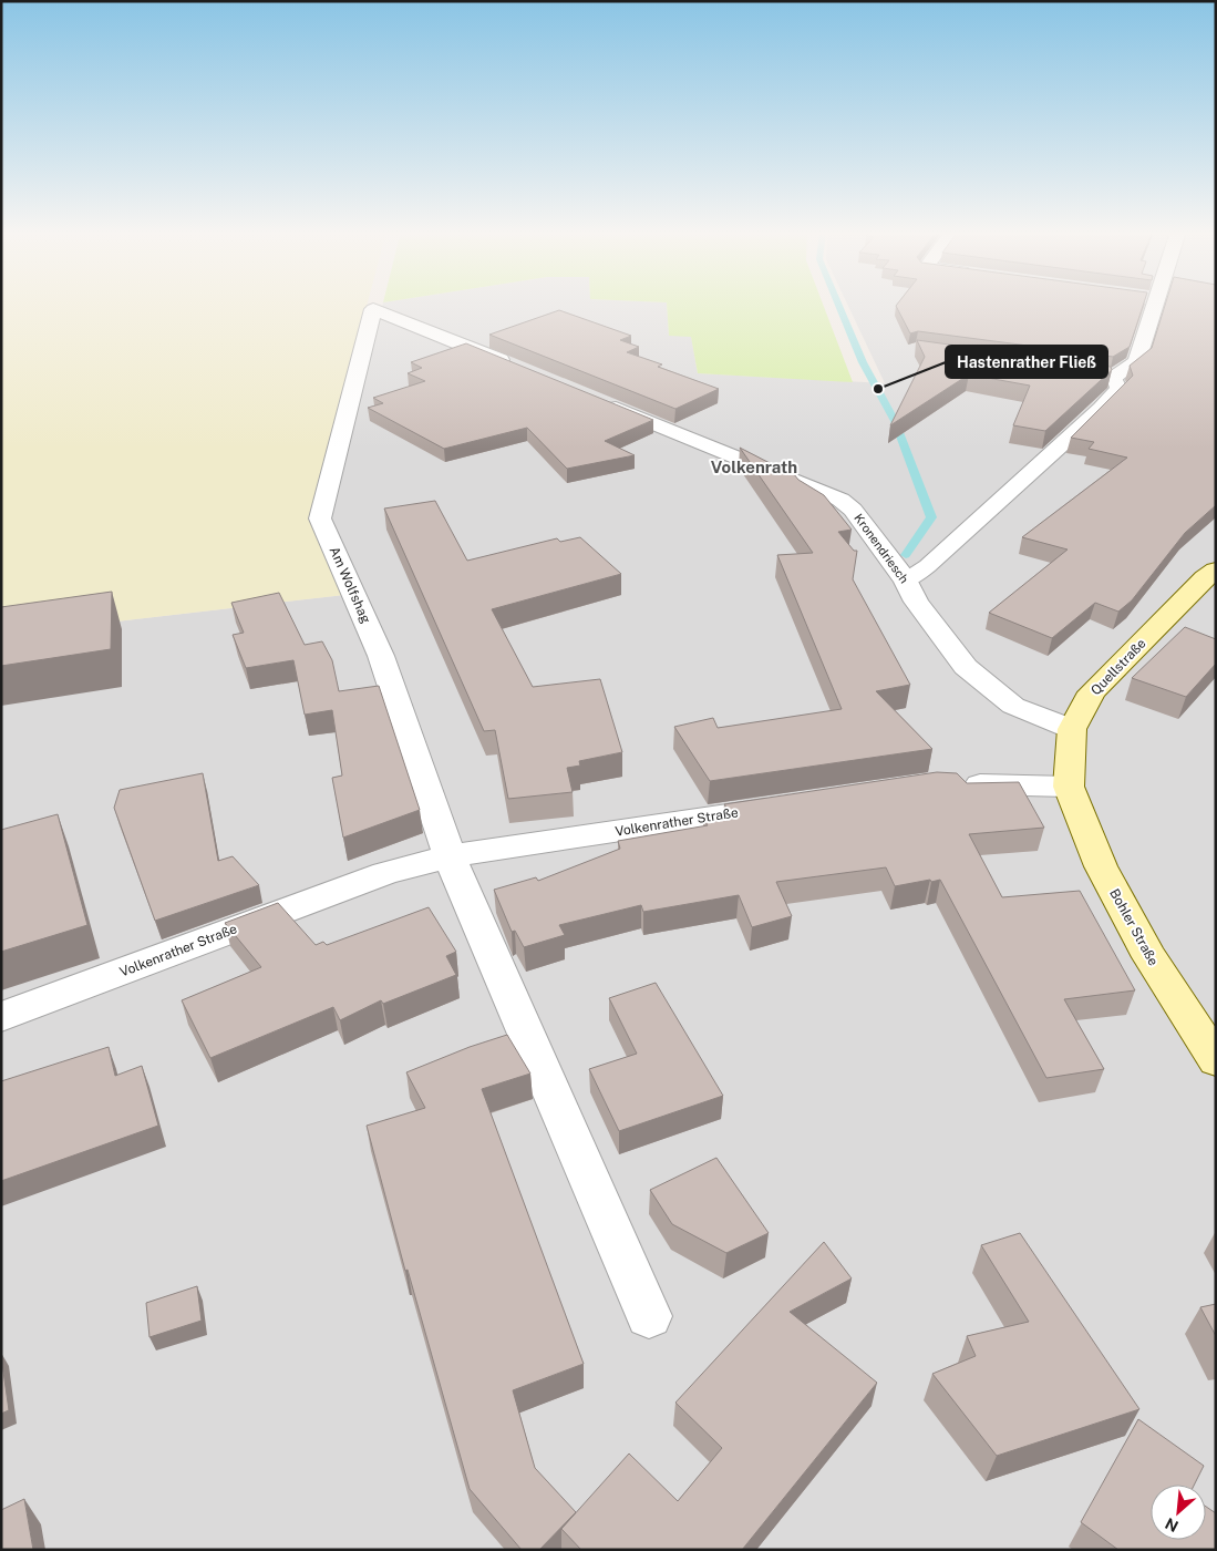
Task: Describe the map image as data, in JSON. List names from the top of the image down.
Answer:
{
  "streets": {
    "main road": ["Quellstraße", "Bohler Straße"],
    "street": ["Kronendriesch", "Am Wolfshag", "Volkenrather Straße"]
  },
  "crossings": [
    ["Kronendriesch", "Quellstraße"],
    ["Am Wolfshag", "Volkenrather Straße"],
    ["Quellstraße", "Bohler Straße"]
  ],
  "districts": ["Volkenrath"],
  "places": ["Hastenrather Fließ"],
  "north": "bottom left"
}
